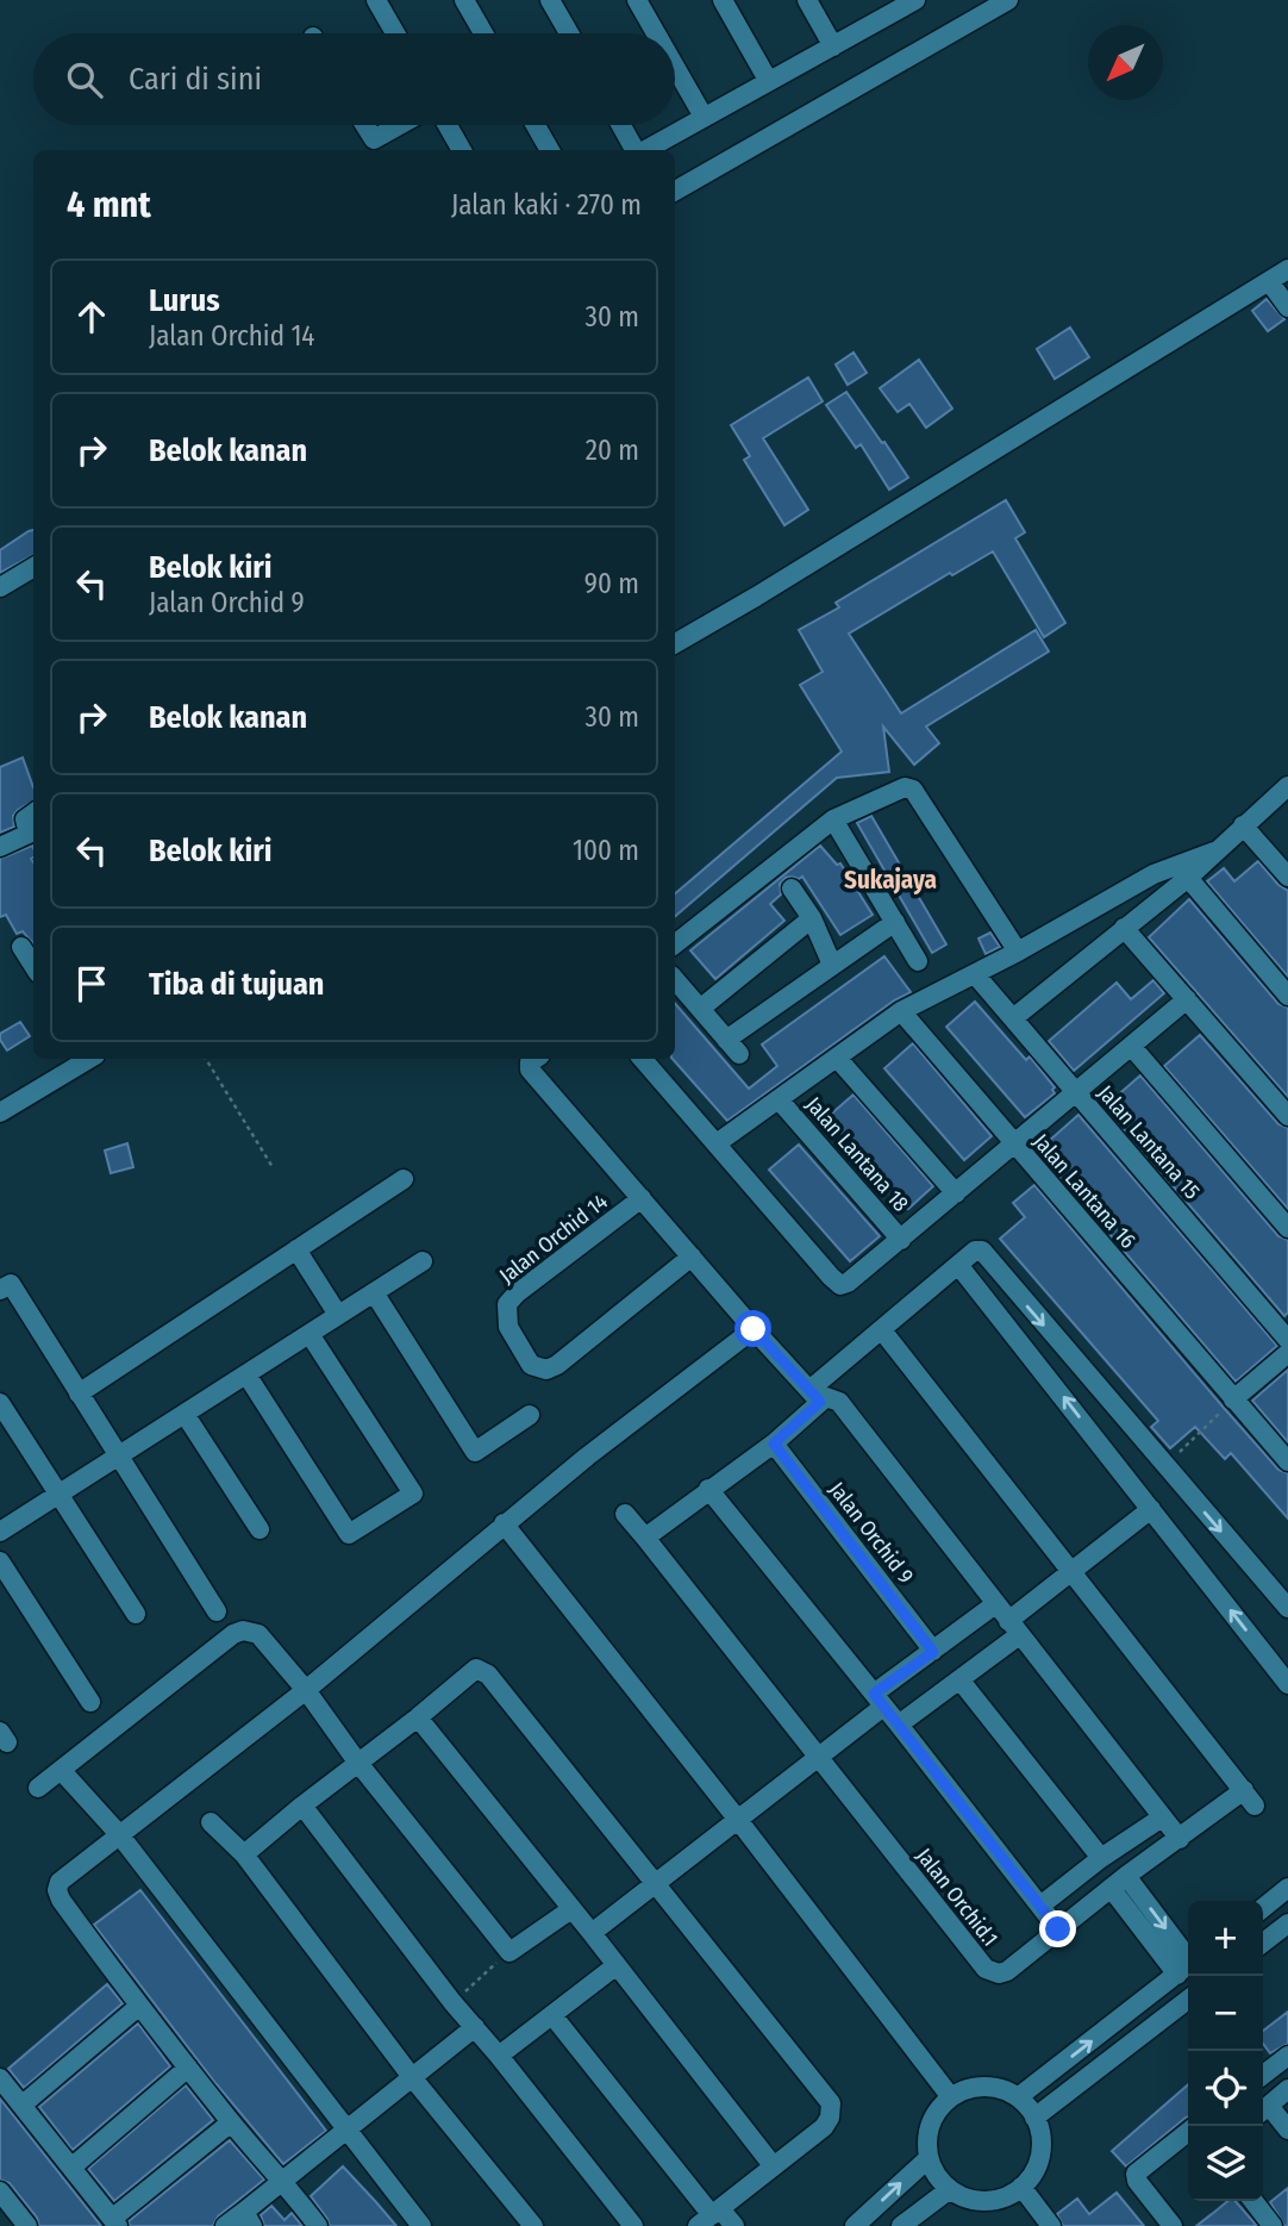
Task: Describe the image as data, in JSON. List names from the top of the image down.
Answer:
{
  "streets": {
    "street": [
      "Jalan Lantana 15",
      "Jalan Lantana 18",
      "Jalan Lantana 16",
      "Jalan Orchid 14",
      "Jalan Orchid 9",
      "Jalan Orchid.1"
    ]
  },
  "districts": ["Sukajaya"],
  "north": "bottom left",
  "page": {
    "search": "Cari di sini",
    "heading": ["4 mnt", "Jalan kaki · 270 m"],
    "list": [
      ["Lurus", "Jalan Orchid 14", "30 m"],
      ["Belok kanan", "20 m"],
      ["Belok kiri", "Jalan Orchid 9", "90 m"],
      ["Belok kanan", "30 m"],
      ["Belok kiri", "100 m"],
      "Tiba di tujuan"
    ],
    "map_buttons": ["+", "−"]
  }
}
